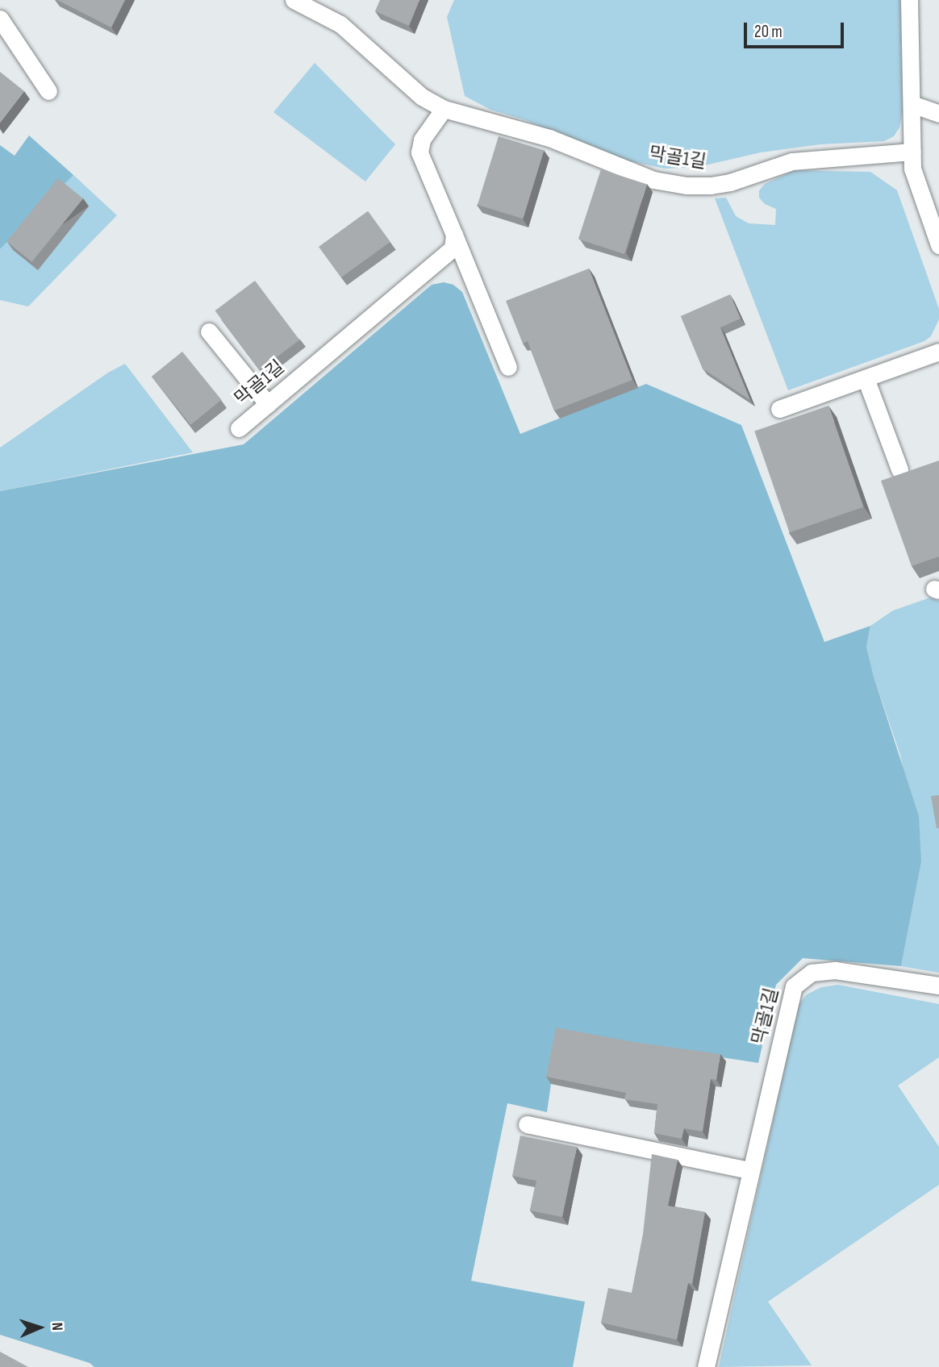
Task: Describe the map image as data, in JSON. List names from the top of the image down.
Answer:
{
  "streets": {
    "lane": ["막골1길"]
  },
  "scale_bar": "20 m",
  "north": "right"
}
